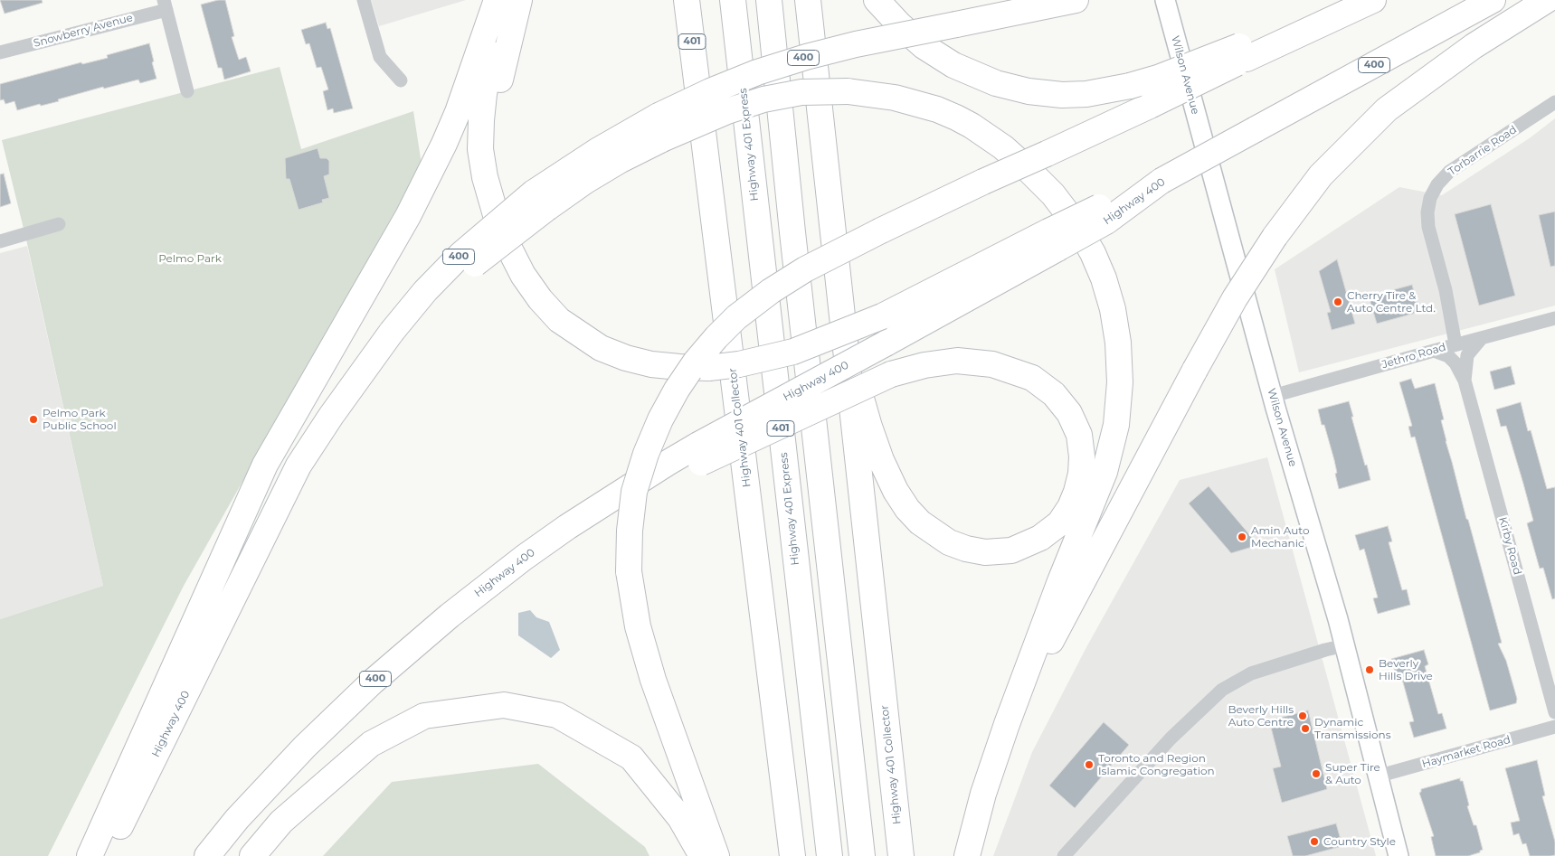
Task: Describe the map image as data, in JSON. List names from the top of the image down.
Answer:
{
  "streets": {
    "highway": [
      "401",
      "400",
      "Highway 401 Express",
      "Highway 400",
      "Highway 401 Collector"
    ],
    "main road": ["Wilson Avenue"],
    "street": [
      "Snowberry Avenue",
      "Torbarrie Road",
      "Jethro Road",
      "Kirby Road",
      "Haymarket Road"
    ]
  },
  "crossings": [
    ["400", "Highway 400"],
    ["Wilson Avenue", "Jethro Road"],
    ["Wilson Avenue", "Haymarket Road"],
    ["Torbarrie Road", "Jethro Road"],
    ["Jethro Road", "Kirby Road"]
  ],
  "parks": ["Pelmo Park"],
  "places": [
    "Cherry Tire & Auto Centre Ltd.",
    "Pelmo Park Public School",
    "Amin Auto Mechanic",
    "Beverly Hills Drive",
    "Beverly Hills Auto Centre",
    "Dynamic Transmissions",
    "Toronto and Region Islamic Congregation",
    "Super Tire & Auto",
    "Country Style"
  ]
}
